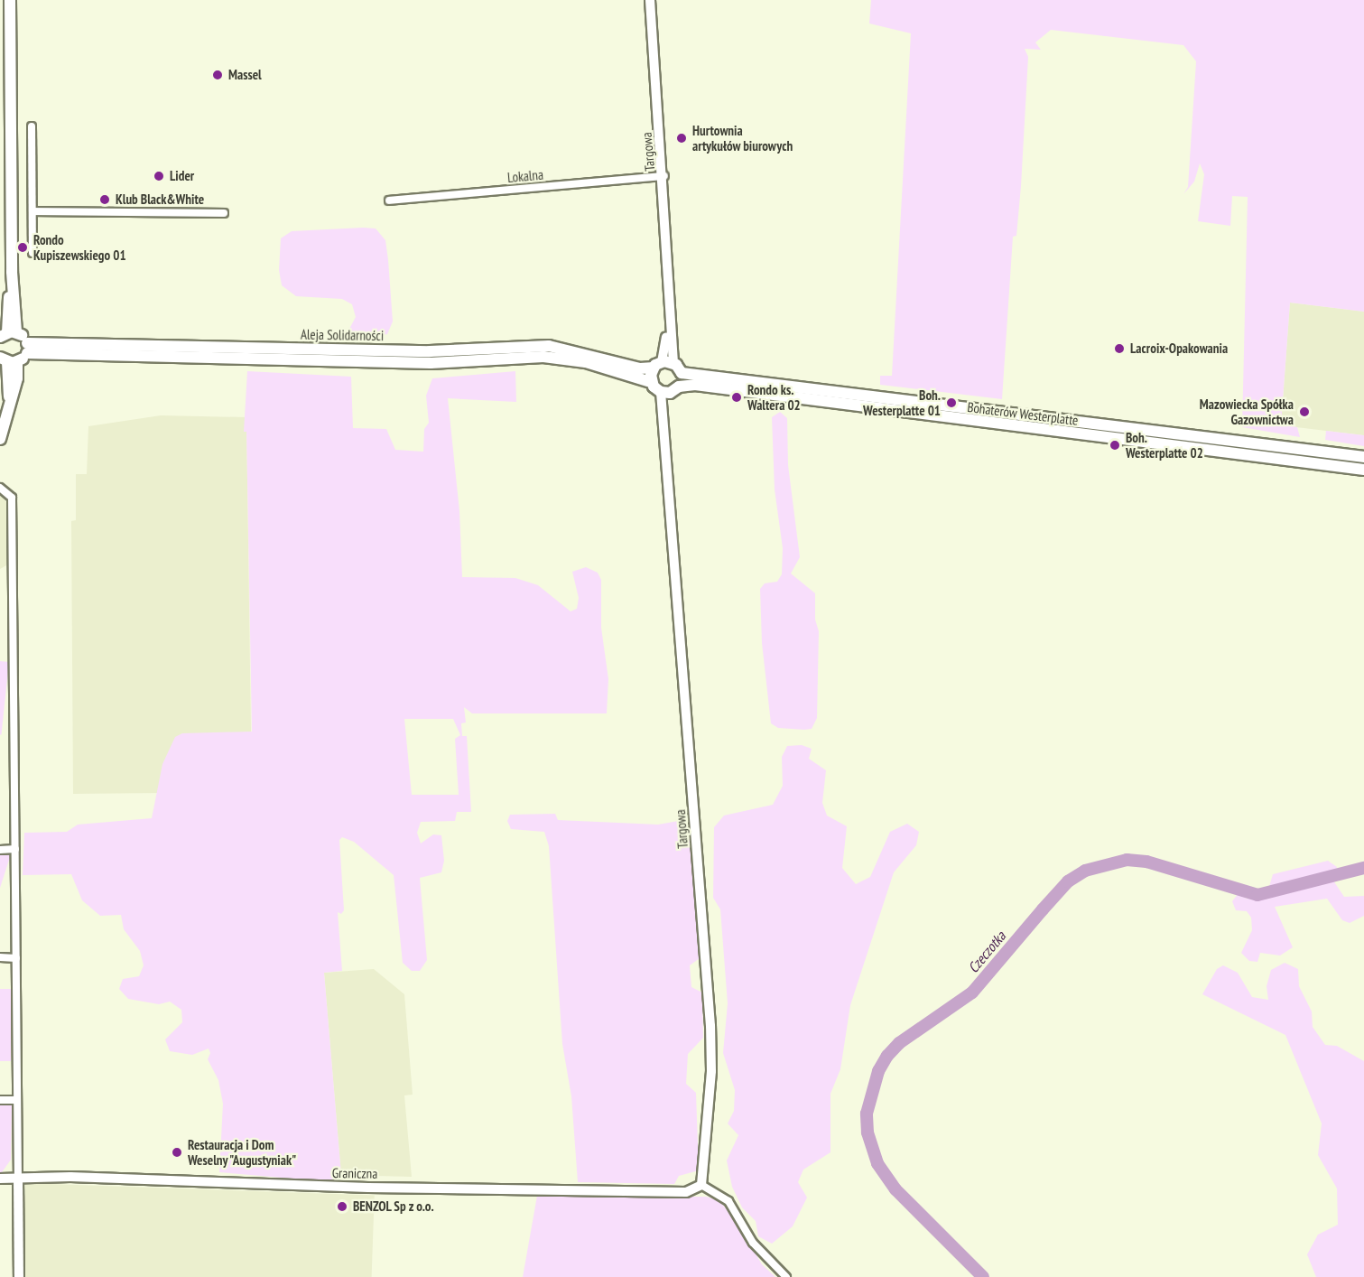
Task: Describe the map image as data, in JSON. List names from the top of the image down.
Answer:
{
  "streets": {
    "main road": ["Aleja Solidarności", "Bohaterów Westerplatte"],
    "street": ["Targowa", "Lokalna", "Graniczna"]
  },
  "crossings": [
    ["Targowa", "Lokalna"],
    ["Targowa", "Aleja Solidarności"],
    ["Targowa", "Bohaterów Westerplatte"],
    ["Targowa", "Graniczna"]
  ],
  "water": ["Czeczotka"],
  "places": [
    "Massel",
    "Hurtownia artykułów biurowych",
    "Lider",
    "Klub Black&White",
    "Rondo Kupiszewskiego 01",
    "Lacroix-Opakowania",
    "Rondo ks. Waltera 02",
    "Boh. Westerplatte 01",
    "Mazowiecka Spółka Gazownictwa",
    "Boh. Westerplatte 02",
    "Restauracja i Dom Weselny \"Augustyniak\"",
    "BENZOL Sp z o.o."
  ]
}
